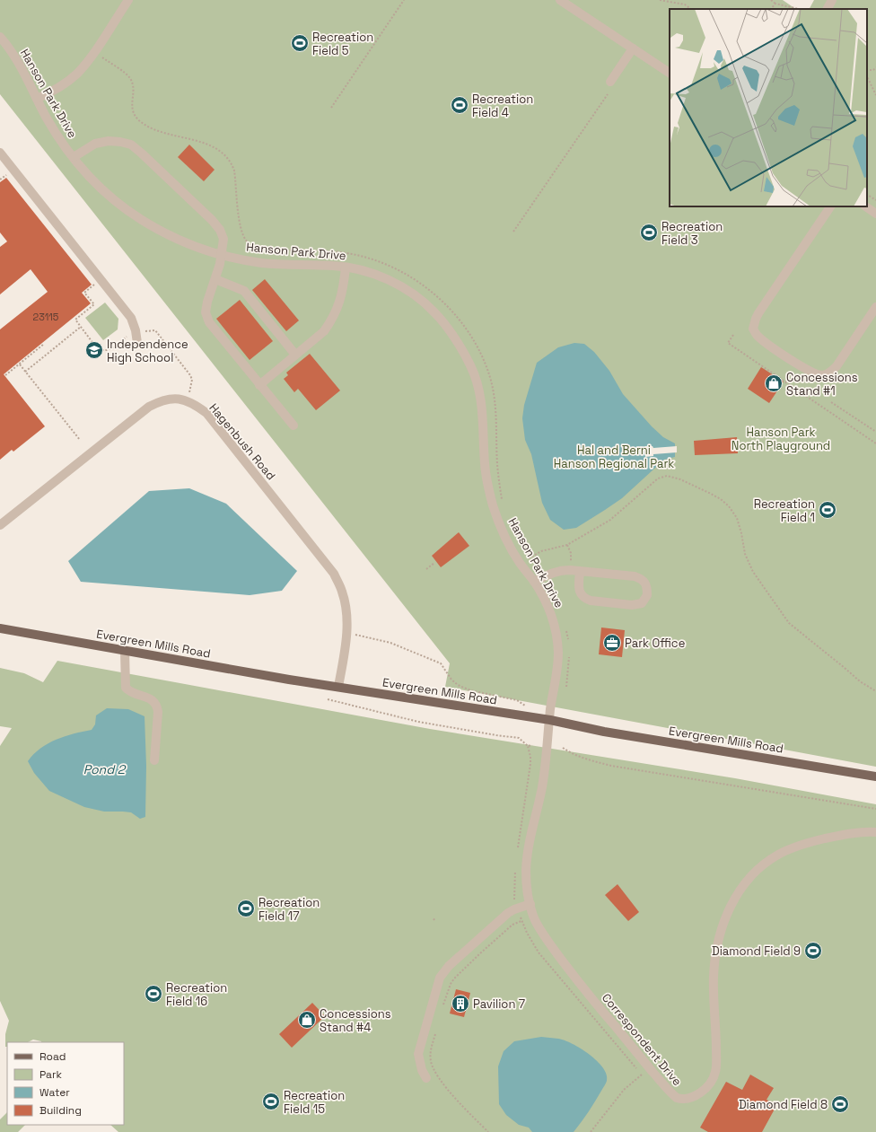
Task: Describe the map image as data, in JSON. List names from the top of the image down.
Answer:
{
  "streets": {
    "main road": ["Evergreen Mills Road"],
    "street": ["Hanson Park Drive", "Hagenbush Road", "Correspondent Drive"]
  },
  "crossings": [
    ["Hanson Park Drive", "Evergreen Mills Road"],
    ["Hanson Park Drive", "Correspondent Drive"],
    ["Hagenbush Road", "Evergreen Mills Road"],
    ["Evergreen Mills Road", "Correspondent Drive"]
  ],
  "water": ["Pond 2"],
  "parks": ["Hanson Park North Playground", "Hal and Berni Hanson Regional Park"],
  "places": {
    "sports": [
      "Recreation Field 5",
      "Recreation Field 4",
      "Recreation Field 3",
      "Recreation Field 1",
      "Recreation Field 17",
      "Diamond Field 9",
      "Recreation Field 16",
      "Recreation Field 15",
      "Diamond Field 8"
    ],
    "school or university": ["Independence High School"],
    "shop": ["Concessions Stand #1", "Concessions Stand #4"],
    "office": ["Park Office"],
    "building": ["Pavilion 7"]
  },
  "house_numbers": ["23115"],
  "legend": [
    "Road",
    "Park",
    "Water",
    "Building"
  ]
}
